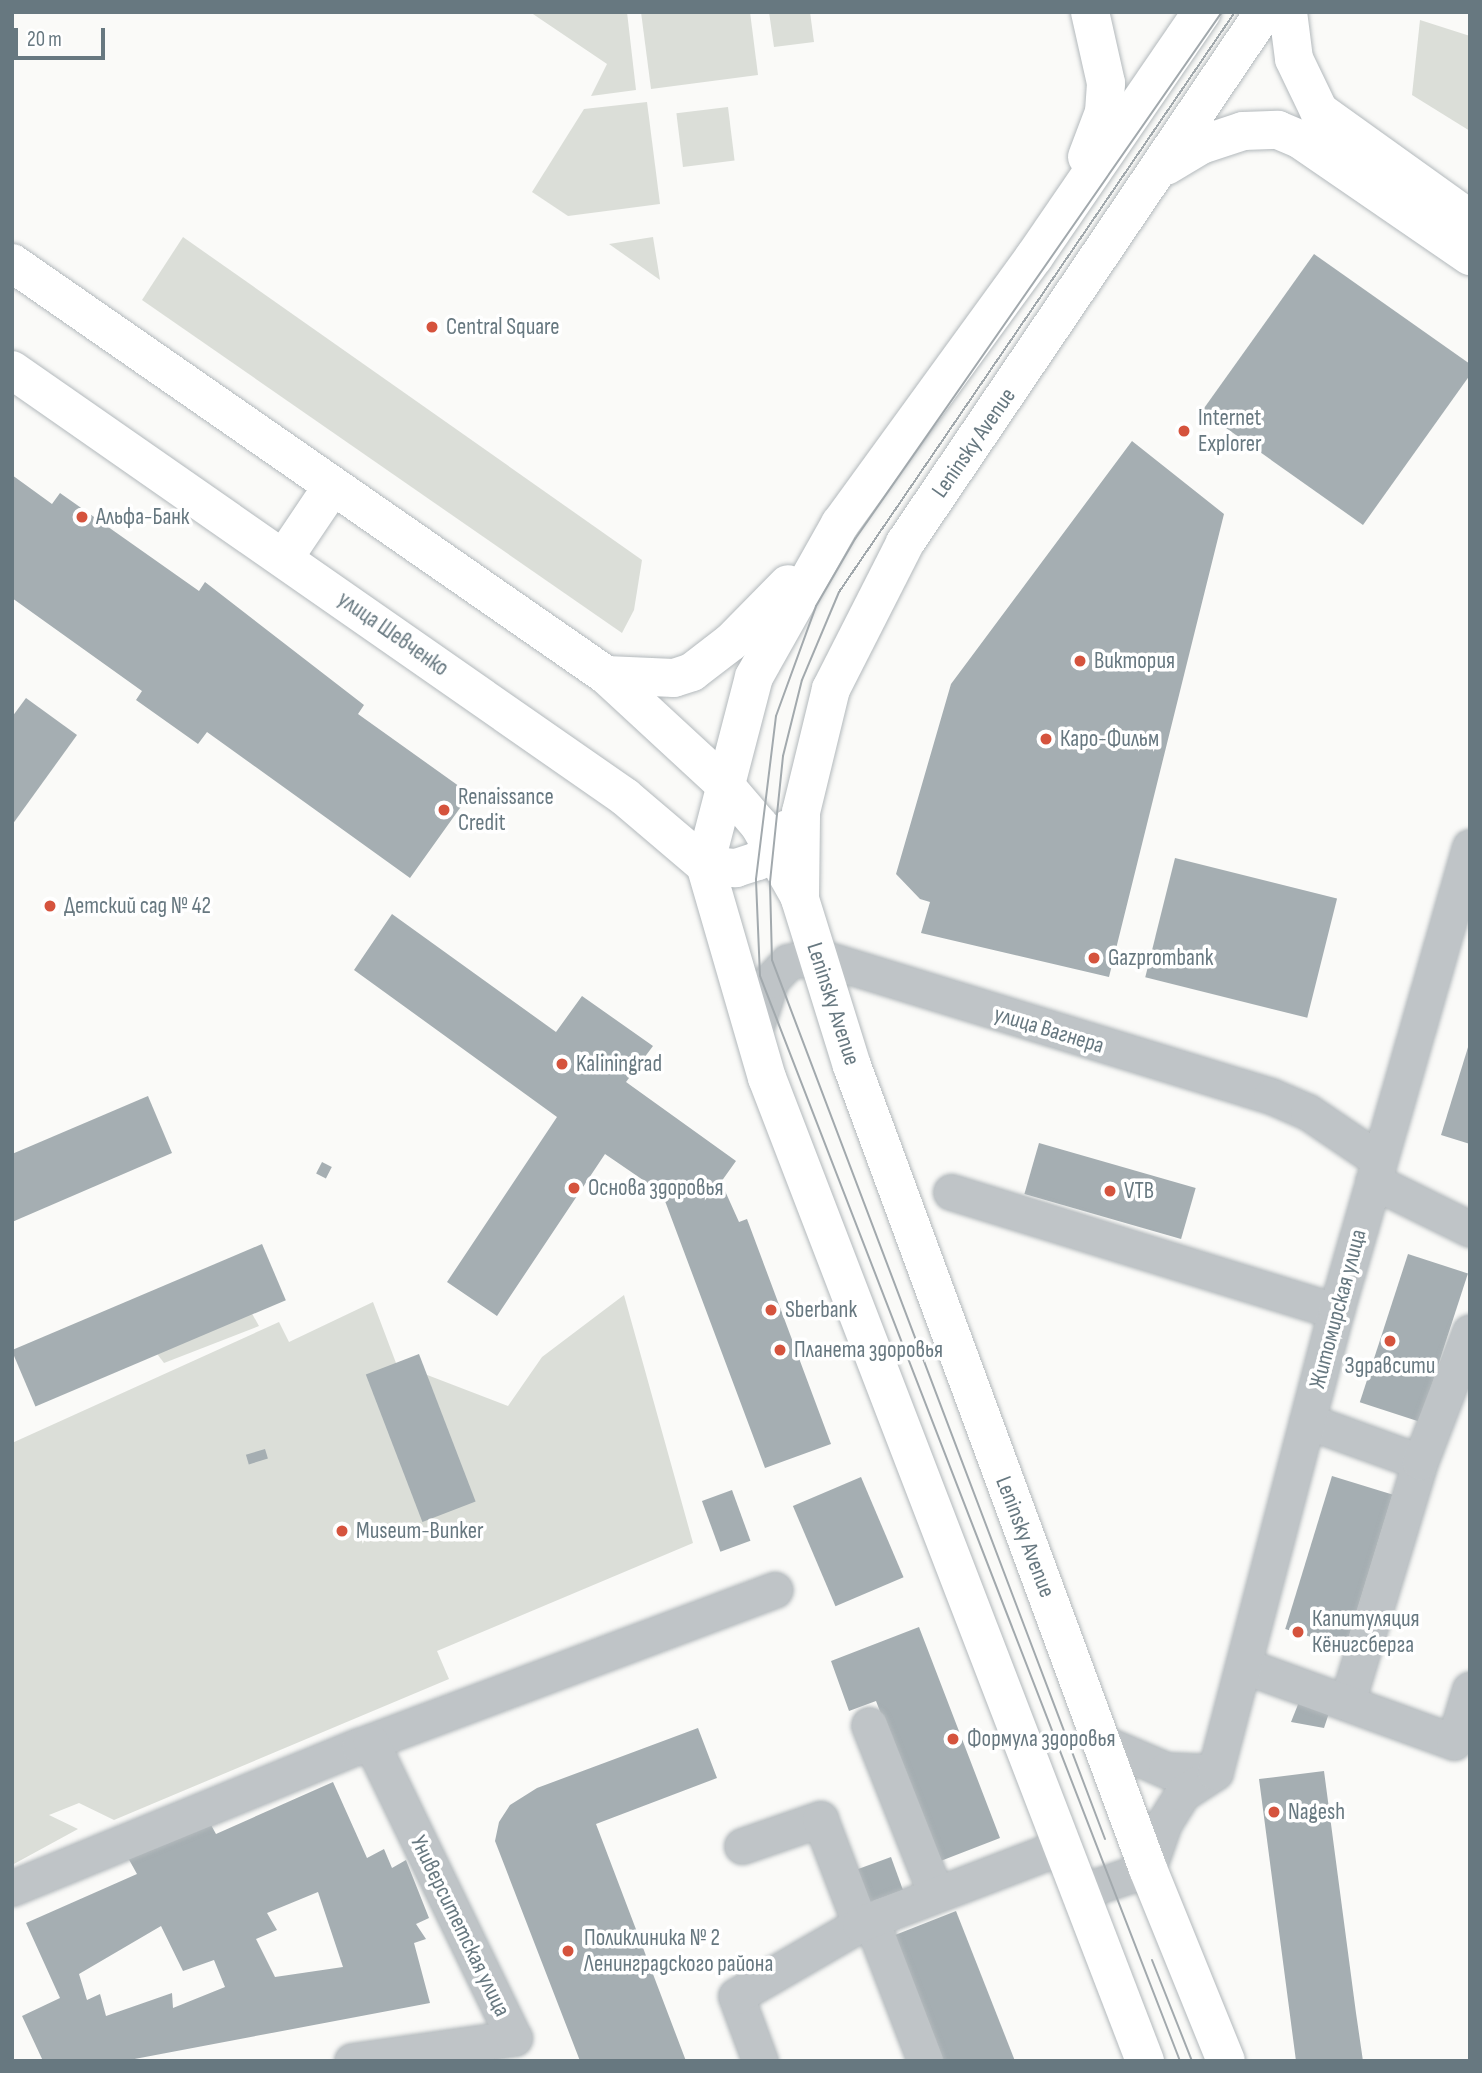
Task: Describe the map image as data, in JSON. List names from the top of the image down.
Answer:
{
  "streets": {
    "main road": ["Leninsky Avenue", "улица Шевченко"],
    "street": ["улица Вагнера", "Житомирская улица", "Университетская улица"]
  },
  "crossings": [
    ["Leninsky Avenue", "улица Вагнера"],
    ["улица Вагнера", "Житомирская улица"]
  ],
  "places": [
    "Central Square",
    "Internet Explorer",
    "Альфа-Банк",
    "Виктория",
    "Каро-Фильм",
    "Renaissance Credit",
    "Детский сад № 42",
    "Gazprombank",
    "Kaliningrad",
    "Основа здоровья",
    "VTB",
    "Sberbank",
    "Здравсити",
    "Планета здоровья",
    "Museum-Bunker",
    "Капитуляция Кёнигсберга",
    "Формула здоровья",
    "Nagesh",
    "Поликлиника № 2 Ленинградского района"
  ],
  "scale_bar": "20 m"
}
